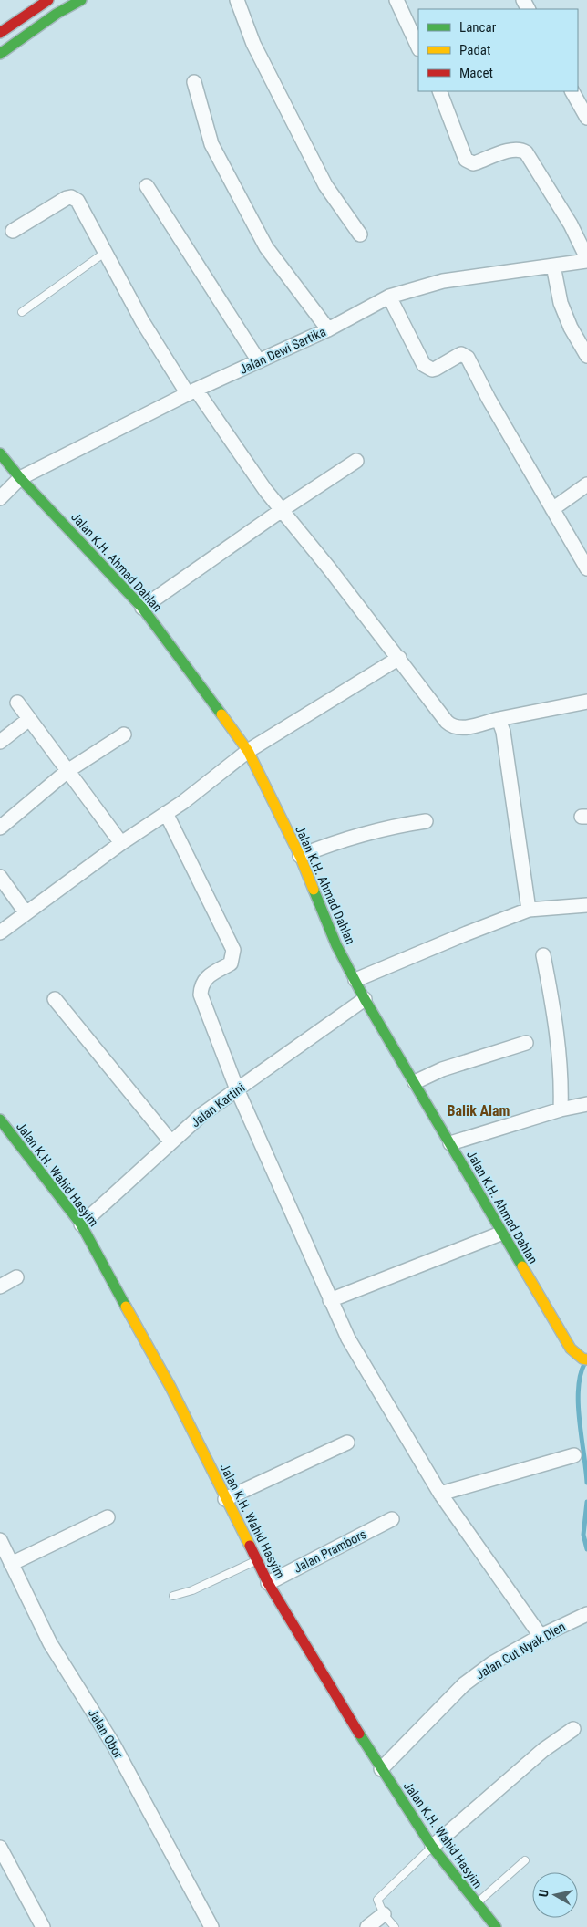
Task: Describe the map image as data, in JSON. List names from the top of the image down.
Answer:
{
  "streets": {
    "street": [
      "Jalan Dewi Sartika",
      "Jalan K.H. Ahmad Dahlan",
      "Jalan Kartini",
      "Jalan K.H. Wahid Hasyim",
      "Jalan Prambors",
      "Jalan Cut Nyak Dien",
      "Jalan Obor"
    ]
  },
  "crossings": [
    ["Jalan Dewi Sartika", "Jalan K.H. Ahmad Dahlan"],
    ["Jalan K.H. Ahmad Dahlan", "Jalan Kartini"],
    ["Jalan Kartini", "Jalan K.H. Wahid Hasyim"],
    ["Jalan K.H. Wahid Hasyim", "Jalan Prambors"],
    ["Jalan K.H. Wahid Hasyim", "Jalan Cut Nyak Dien"]
  ],
  "districts": ["Balik Alam"],
  "legend": ["Lancar", "Padat", "Macet"],
  "north": "left"
}
